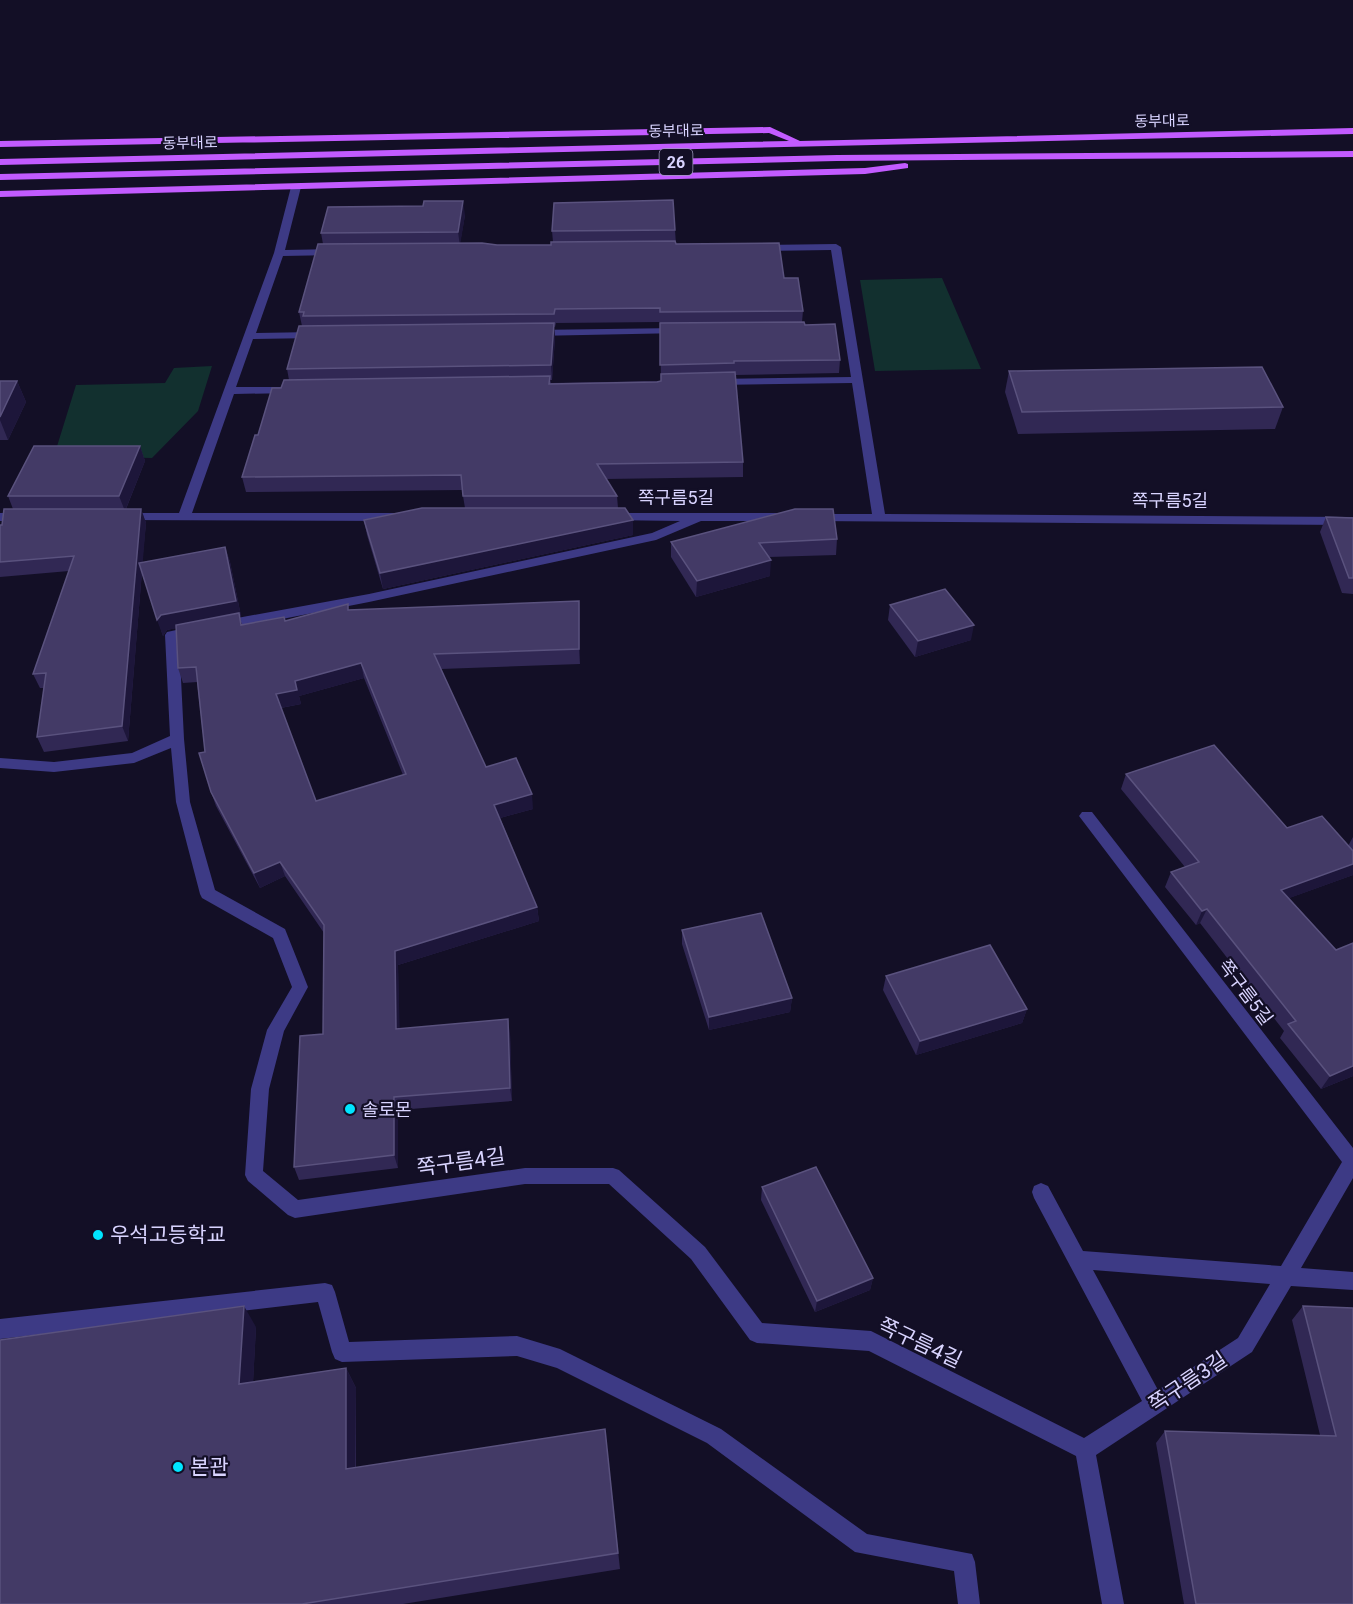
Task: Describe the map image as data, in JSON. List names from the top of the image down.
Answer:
{
  "streets": {
    "main road": ["동부대로", "26"],
    "street": ["쪽구름5길", "쪽구름4길", "쪽구름3길"]
  },
  "crossings": [
    ["쪽구름5길", "쪽구름3길"],
    ["쪽구름4길", "쪽구름3길"]
  ],
  "places": ["솔로몬", "우석고등학교", "본관"]
}
